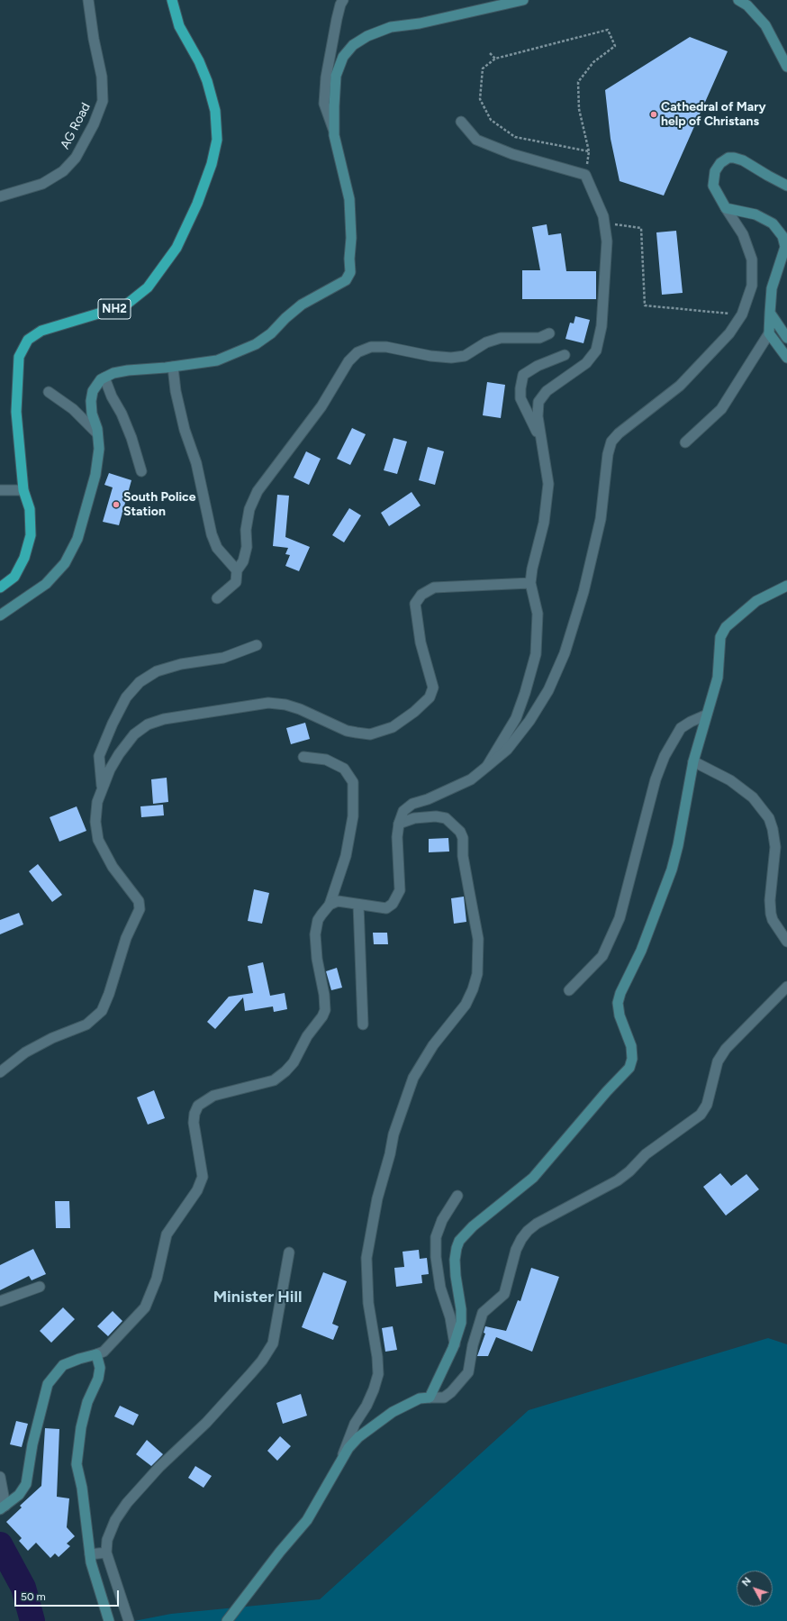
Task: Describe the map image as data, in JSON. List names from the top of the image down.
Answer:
{
  "streets": {
    "highway": ["NH2"],
    "street": ["AG Road"]
  },
  "districts": ["Minister Hill"],
  "places": ["Cathedral of Mary help of Christans", "South Police Station"],
  "scale_bar": "50 m",
  "north": "top left"
}
